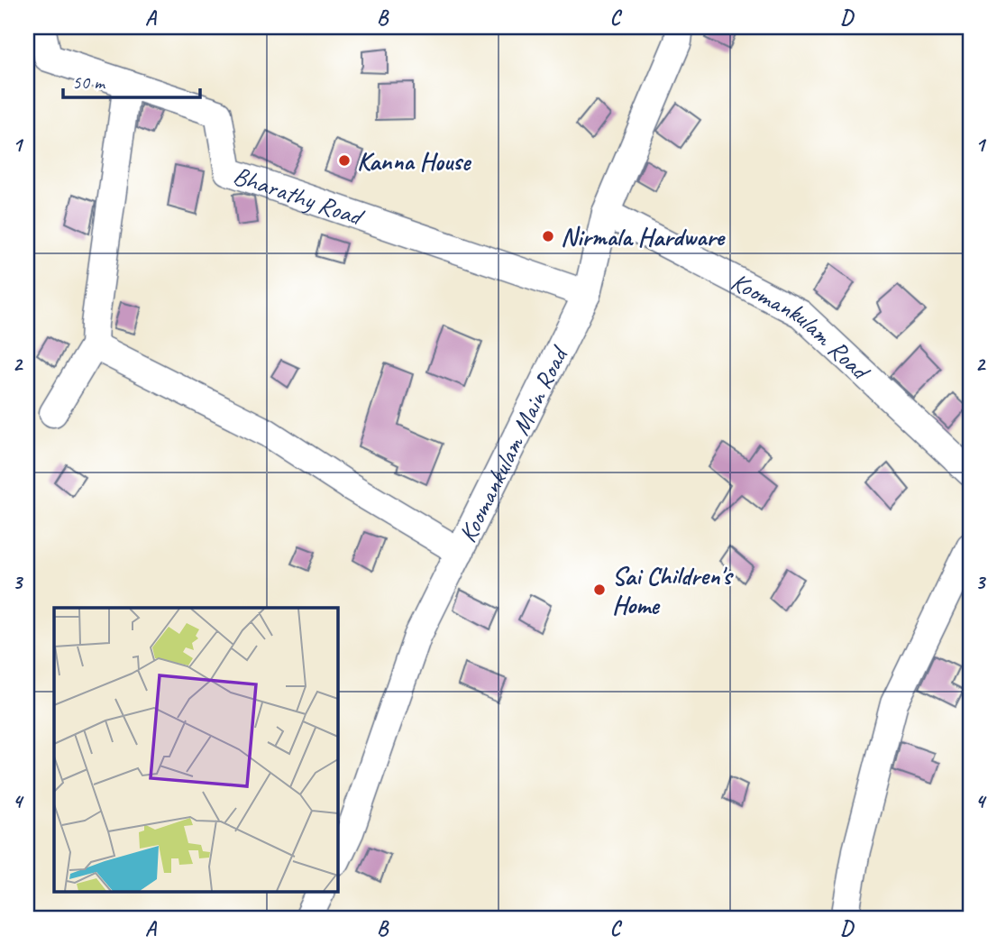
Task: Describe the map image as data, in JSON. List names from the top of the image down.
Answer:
{
  "streets": {
    "street": ["Bharathy Road", "Koomankulam Road", "Koomankulam Main Road"]
  },
  "crossings": [
    ["Bharathy Road", "Koomankulam Main Road"],
    ["Koomankulam Road", "Koomankulam Main Road"]
  ],
  "places": ["Kanna House", "Nirmala Hardware", "Sai Children's Home"],
  "scale_bar": "50 m",
  "grid": {
    "columns": [
      "A",
      "B",
      "C",
      "D"
    ],
    "rows": [
      "1",
      "2",
      "3",
      "4"
    ]
  }
}
